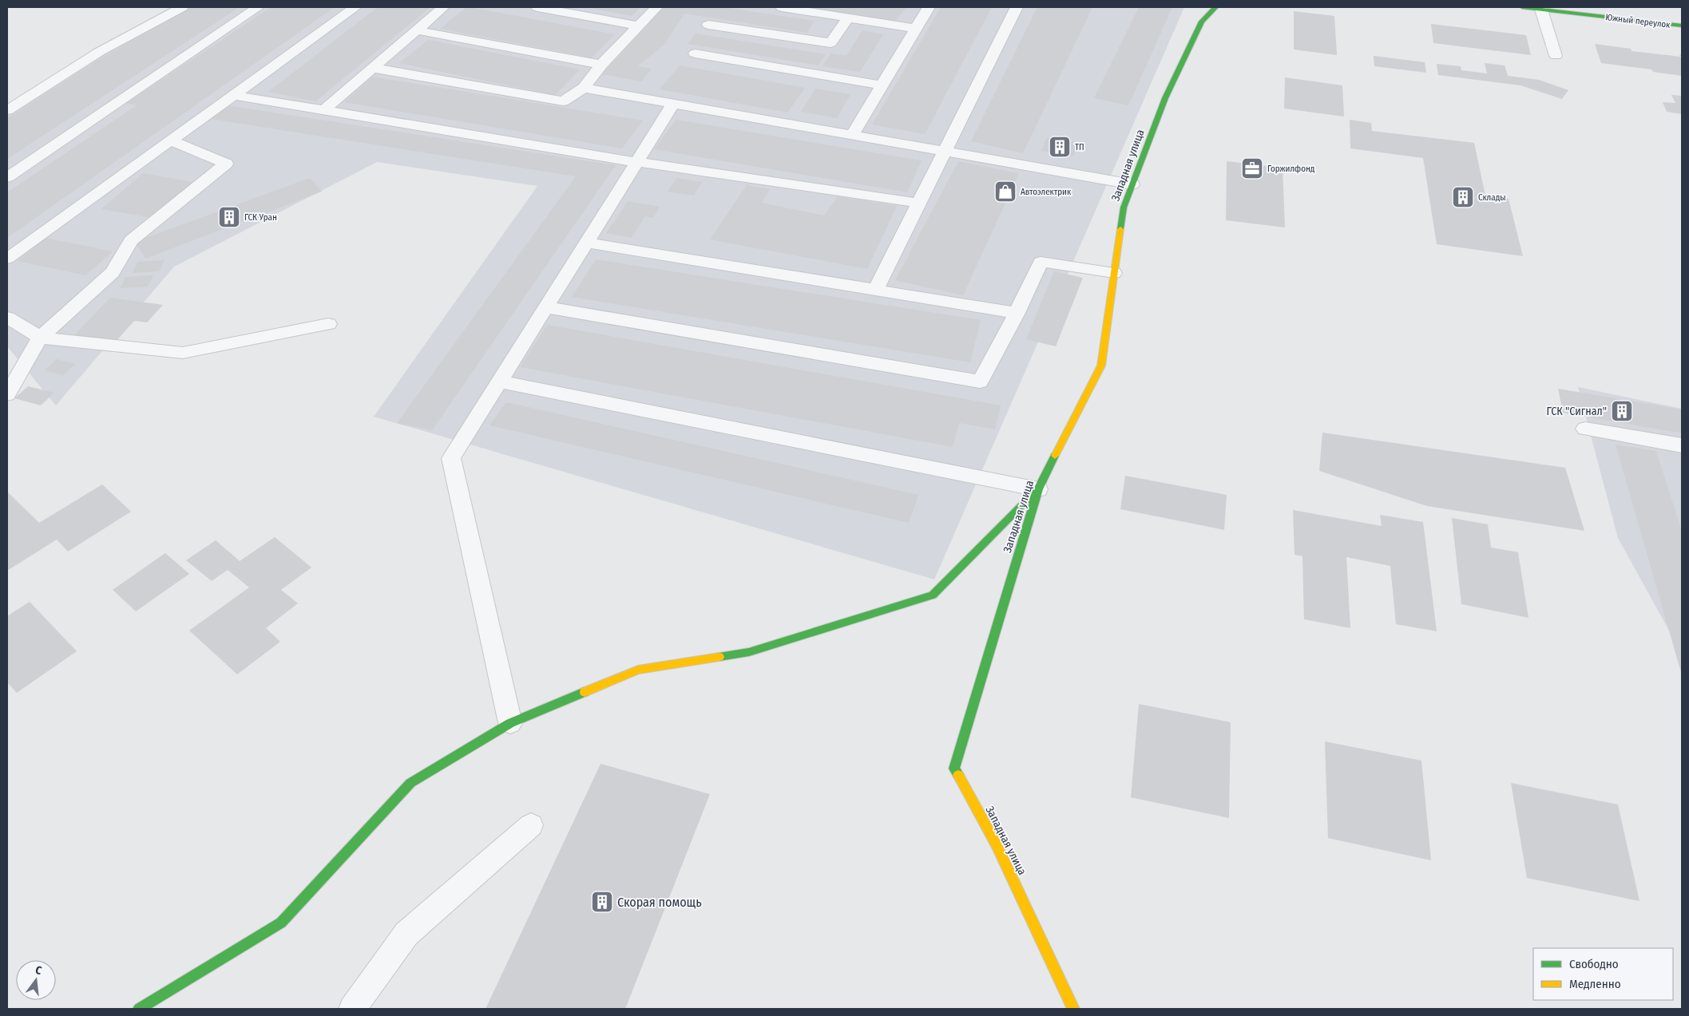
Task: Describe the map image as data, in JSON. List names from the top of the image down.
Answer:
{
  "streets": {
    "street": ["Южный переулок", "Западная улица"]
  },
  "places": {
    "building": [
      "ТП",
      "Склады",
      "ГСК Уран",
      "ГСК \"Сигнал\"",
      "Скорая помощь"
    ],
    "office": ["Горжилфонд"],
    "shop": ["Автоэлектрик"]
  },
  "legend": ["Свободно", "Медленно"],
  "north": "top"
}
